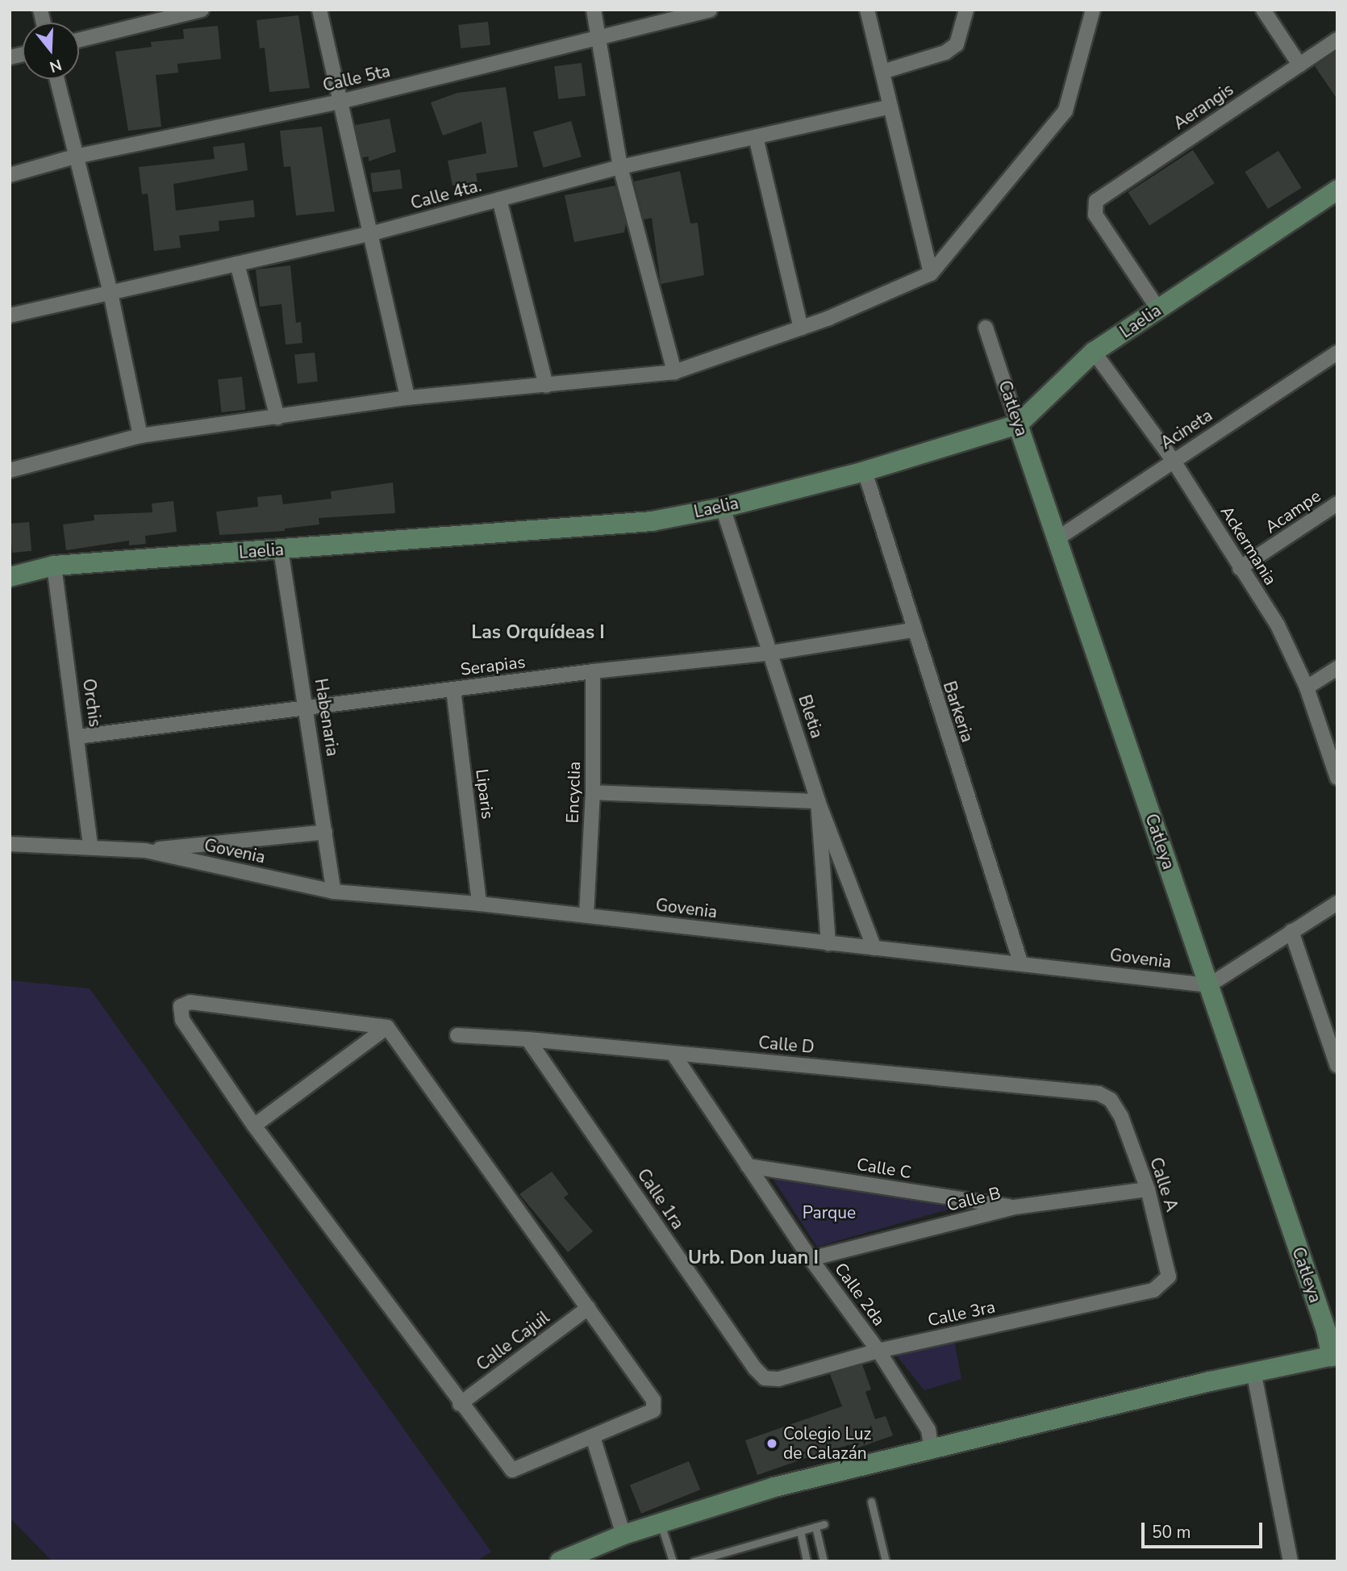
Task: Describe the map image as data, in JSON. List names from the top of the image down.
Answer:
{
  "streets": {
    "street": [
      "Calle 5ta",
      "Aerangis",
      "Calle 4ta.",
      "Laelia",
      "Catleya",
      "Acineta",
      "Acampe",
      "Ackermania",
      "Serapias",
      "Orchis",
      "Barkeria",
      "Bletia",
      "Habenaria",
      "Encyclia",
      "Liparis",
      "Govenia",
      "Calle D",
      "Calle C",
      "Calle A",
      "Calle 1ra",
      "Calle B",
      "Calle 2da",
      "Calle 3ra",
      "Calle Cajuil"
    ]
  },
  "crossings": [
    ["Aerangis", "Laelia"],
    ["Laelia", "Catleya"],
    ["Laelia", "Ackermania"],
    ["Laelia", "Orchis"],
    ["Laelia", "Barkeria"],
    ["Laelia", "Bletia"],
    ["Laelia", "Habenaria"],
    ["Catleya", "Acineta"],
    ["Catleya", "Govenia"],
    ["Acineta", "Ackermania"],
    ["Acampe", "Ackermania"],
    ["Serapias", "Orchis"],
    ["Serapias", "Barkeria"],
    ["Serapias", "Bletia"],
    ["Serapias", "Habenaria"],
    ["Serapias", "Encyclia"],
    ["Serapias", "Liparis"],
    ["Orchis", "Govenia"],
    ["Barkeria", "Govenia"],
    ["Bletia", "Govenia"],
    ["Habenaria", "Govenia"],
    ["Encyclia", "Govenia"],
    ["Liparis", "Govenia"],
    ["Calle D", "Calle A"],
    ["Calle D", "Calle 1ra"],
    ["Calle D", "Calle 2da"],
    ["Calle C", "Calle B"],
    ["Calle C", "Calle 2da"],
    ["Calle A", "Calle B"],
    ["Calle A", "Calle 3ra"],
    ["Calle 1ra", "Calle 3ra"],
    ["Calle B", "Calle 2da"],
    ["Calle 2da", "Calle 3ra"]
  ],
  "districts": ["Las Orquídeas I", "Urb. Don Juan I"],
  "parks": ["Parque"],
  "places": ["Colegio Luz de Calazán"],
  "scale_bar": "50 m",
  "north": "bottom"
}
